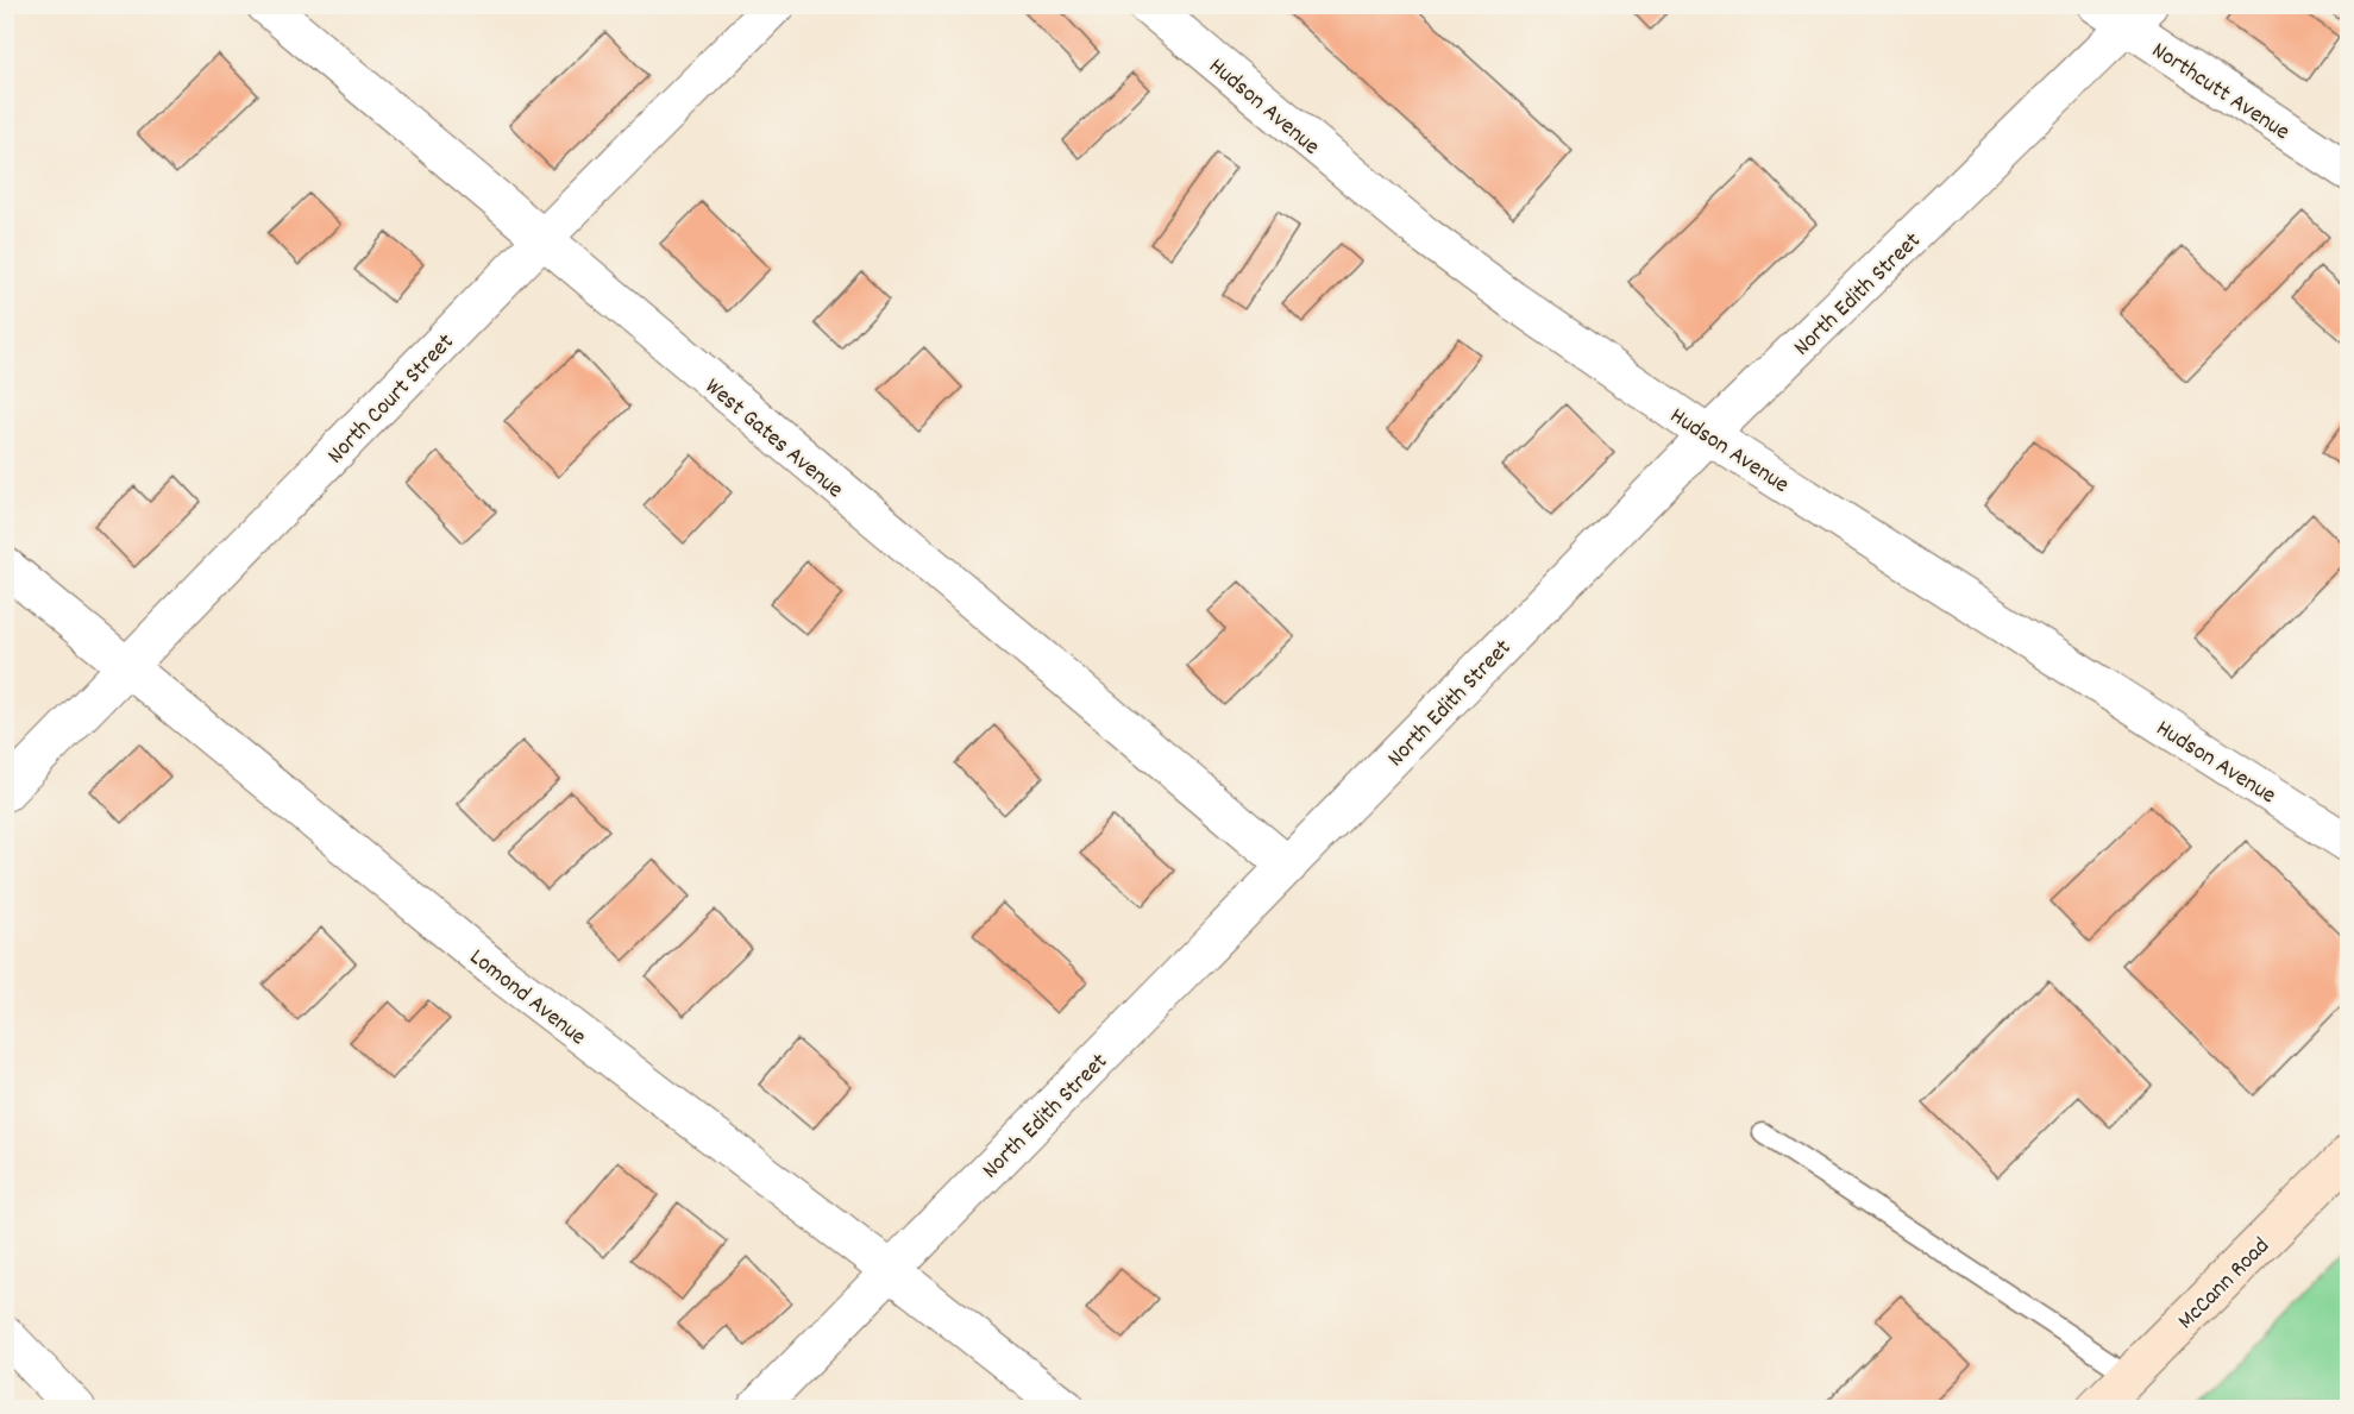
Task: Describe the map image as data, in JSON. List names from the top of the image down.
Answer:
{
  "streets": {
    "street": [
      "Northcutt Avenue",
      "Hudson Avenue",
      "North Edith Street",
      "North Court Street",
      "West Gates Avenue",
      "Lomond Avenue",
      "McCann Road"
    ]
  },
  "crossings": [
    ["Northcutt Avenue", "North Edith Street"],
    ["Hudson Avenue", "North Edith Street"],
    ["North Edith Street", "West Gates Avenue"],
    ["North Edith Street", "Lomond Avenue"],
    ["North Court Street", "West Gates Avenue"],
    ["North Court Street", "Lomond Avenue"]
  ]
}
